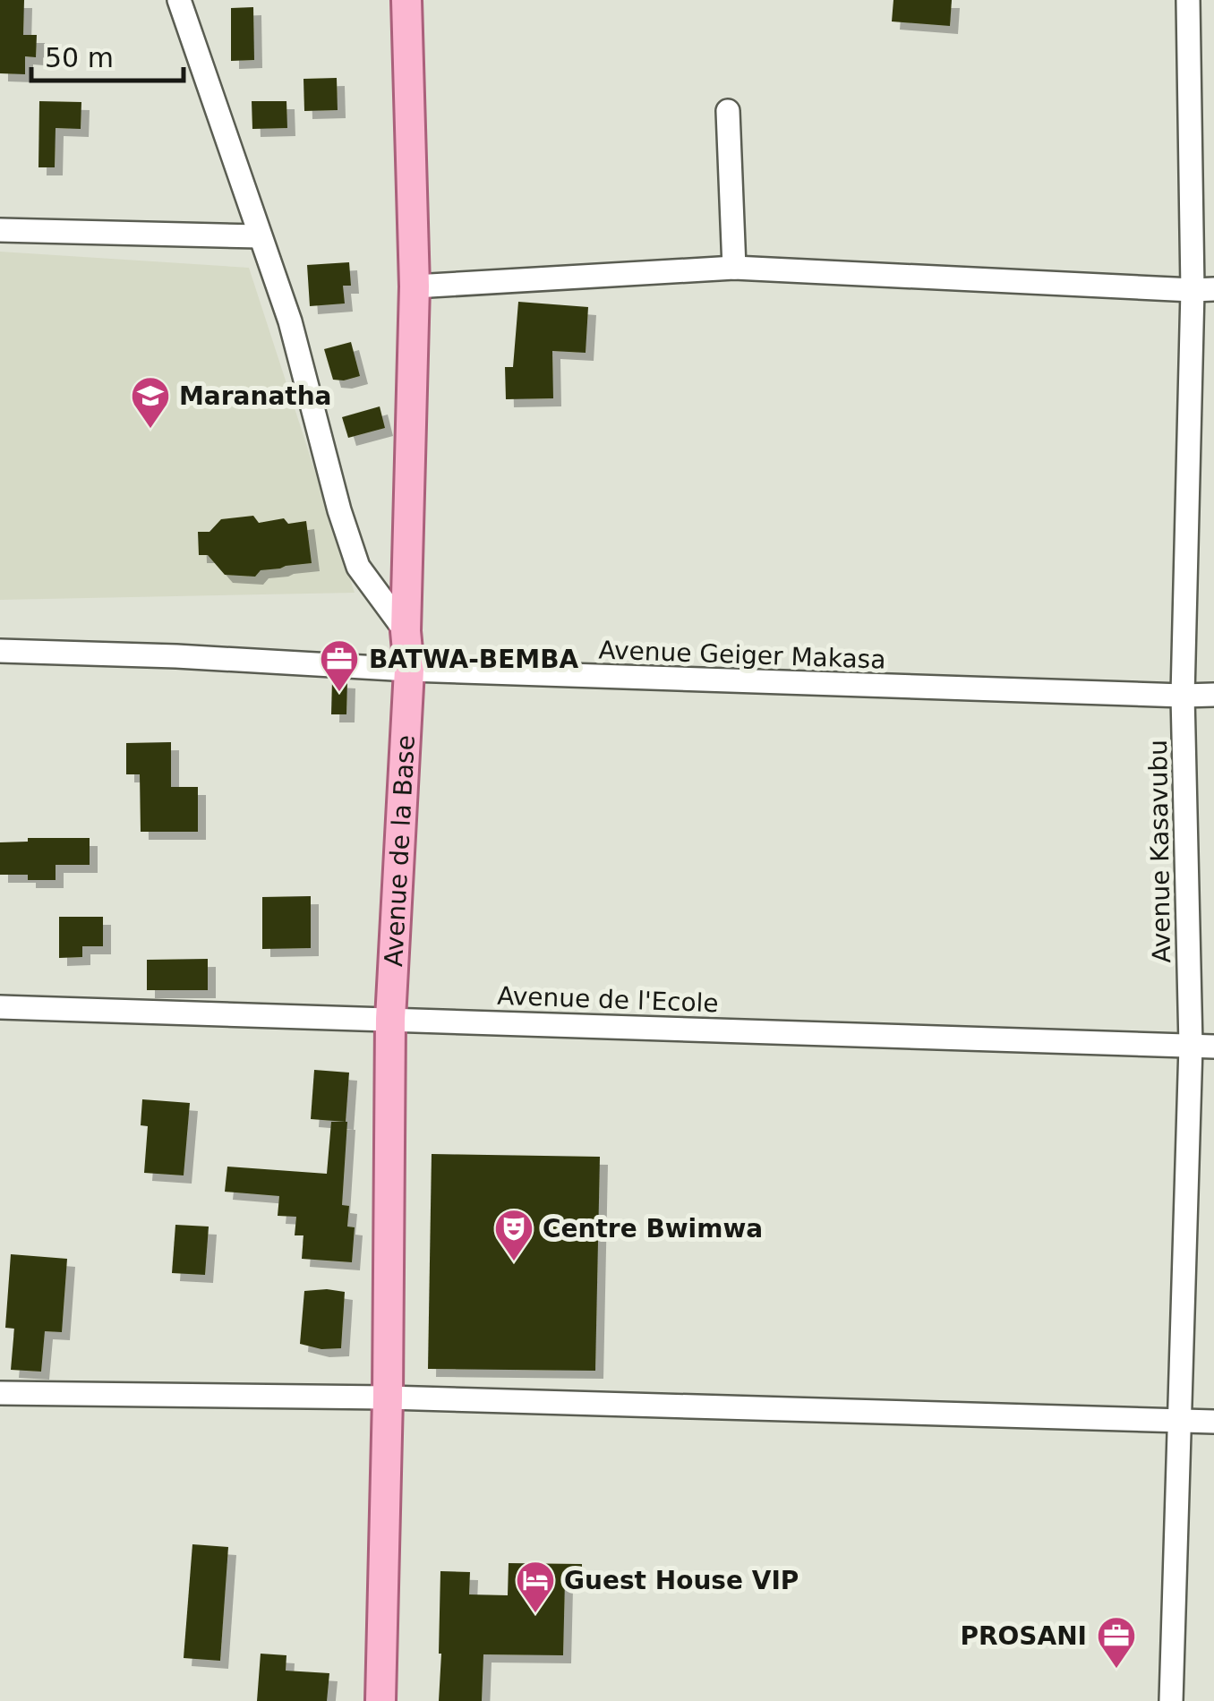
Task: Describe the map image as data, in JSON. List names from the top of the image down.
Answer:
{
  "streets": {
    "main road": ["Avenue de la Base"],
    "street": ["Avenue Geiger Makasa", "Avenue Kasavubu", "Avenue de l'Ecole"]
  },
  "crossings": [
    ["Avenue Geiger Makasa", "Avenue de la Base"],
    ["Avenue Geiger Makasa", "Avenue Kasavubu"],
    ["Avenue de la Base", "Avenue de l'Ecole"],
    ["Avenue Kasavubu", "Avenue de l'Ecole"]
  ],
  "places": {
    "school or university": ["Maranatha"],
    "office": ["BATWA-BEMBA", "PROSANI"],
    "theatre": ["Centre Bwimwa"],
    "hotel": ["Guest House VIP"]
  },
  "scale_bar": "50 m"
}
